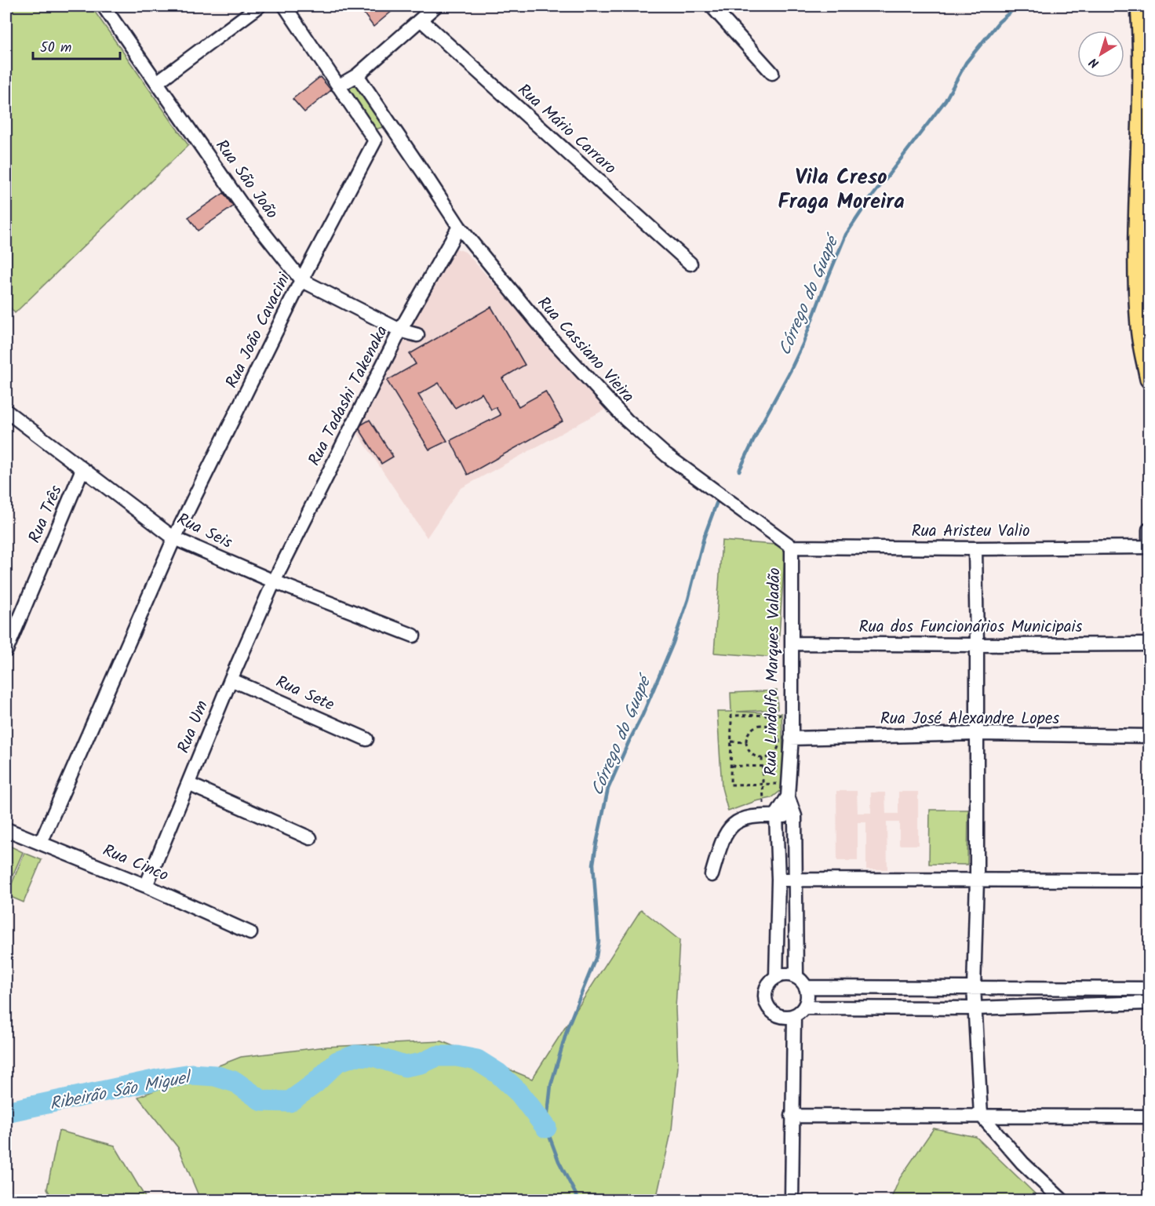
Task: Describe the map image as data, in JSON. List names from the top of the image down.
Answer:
{
  "streets": {
    "street": [
      "Rua Mário Carraro",
      "Rua São João",
      "Rua João Cavacini",
      "Rua Cassiano Vieira",
      "Rua Tadashi Takenaka",
      "Rua Três",
      "Rua Seis",
      "Rua Aristeu Valio",
      "Rua dos Funcionários Municipais",
      "Rua Lindolfo Marques Valadão",
      "Rua Sete",
      "Rua José Alexandre Lopes",
      "Rua Um",
      "Rua Cinco"
    ]
  },
  "crossings": [
    ["Rua São João", "Rua João Cavacini"],
    ["Rua São João", "Rua Tadashi Takenaka"],
    ["Rua João Cavacini", "Rua Seis"],
    ["Rua João Cavacini", "Rua Cinco"],
    ["Rua Cassiano Vieira", "Rua Tadashi Takenaka"],
    ["Rua Cassiano Vieira", "Rua Aristeu Valio"],
    ["Rua Cassiano Vieira", "Rua Lindolfo Marques Valadão"],
    ["Rua Tadashi Takenaka", "Rua Seis"],
    ["Rua Tadashi Takenaka", "Rua Um"],
    ["Rua Três", "Rua Seis"],
    ["Rua Seis", "Rua Um"],
    ["Rua Aristeu Valio", "Rua Lindolfo Marques Valadão"],
    ["Rua dos Funcionários Municipais", "Rua Lindolfo Marques Valadão"],
    ["Rua Lindolfo Marques Valadão", "Rua José Alexandre Lopes"],
    ["Rua Sete", "Rua Um"],
    ["Rua Um", "Rua Cinco"]
  ],
  "districts": ["Vila Creso Fraga Moreira"],
  "water": ["Córrego do Guapé", "Ribeirão São Miguel"],
  "scale_bar": "50 m",
  "north": "bottom left"
}
